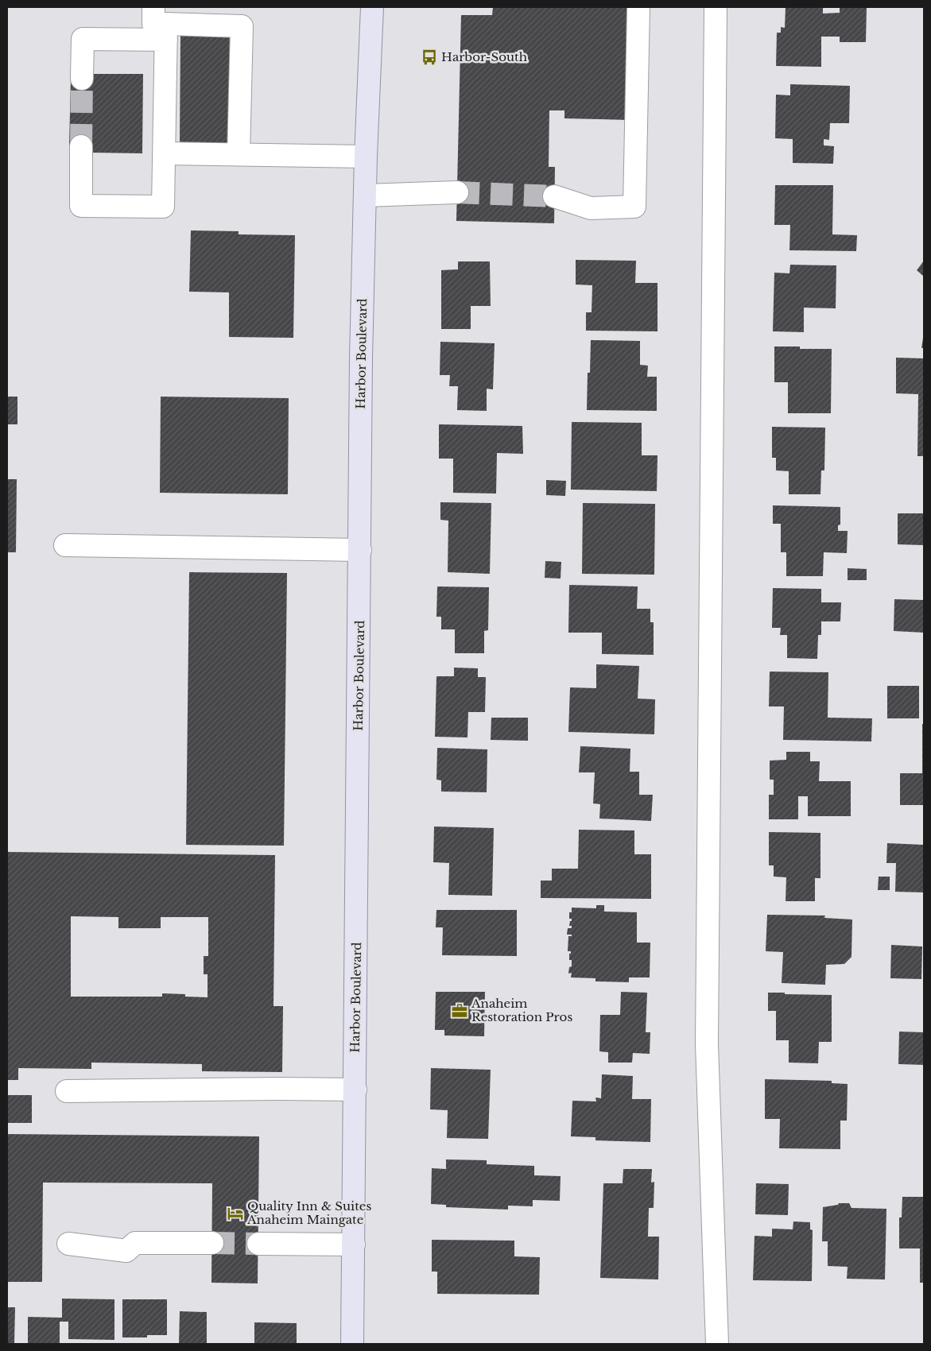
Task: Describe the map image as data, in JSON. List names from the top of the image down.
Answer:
{
  "streets": {
    "main road": ["Harbor Boulevard"]
  },
  "places": {
    "bus stop": ["Harbor-South"],
    "office": ["Anaheim Restoration Pros"],
    "hotel": ["Quality Inn & Suites Anaheim Maingate"]
  }
}
